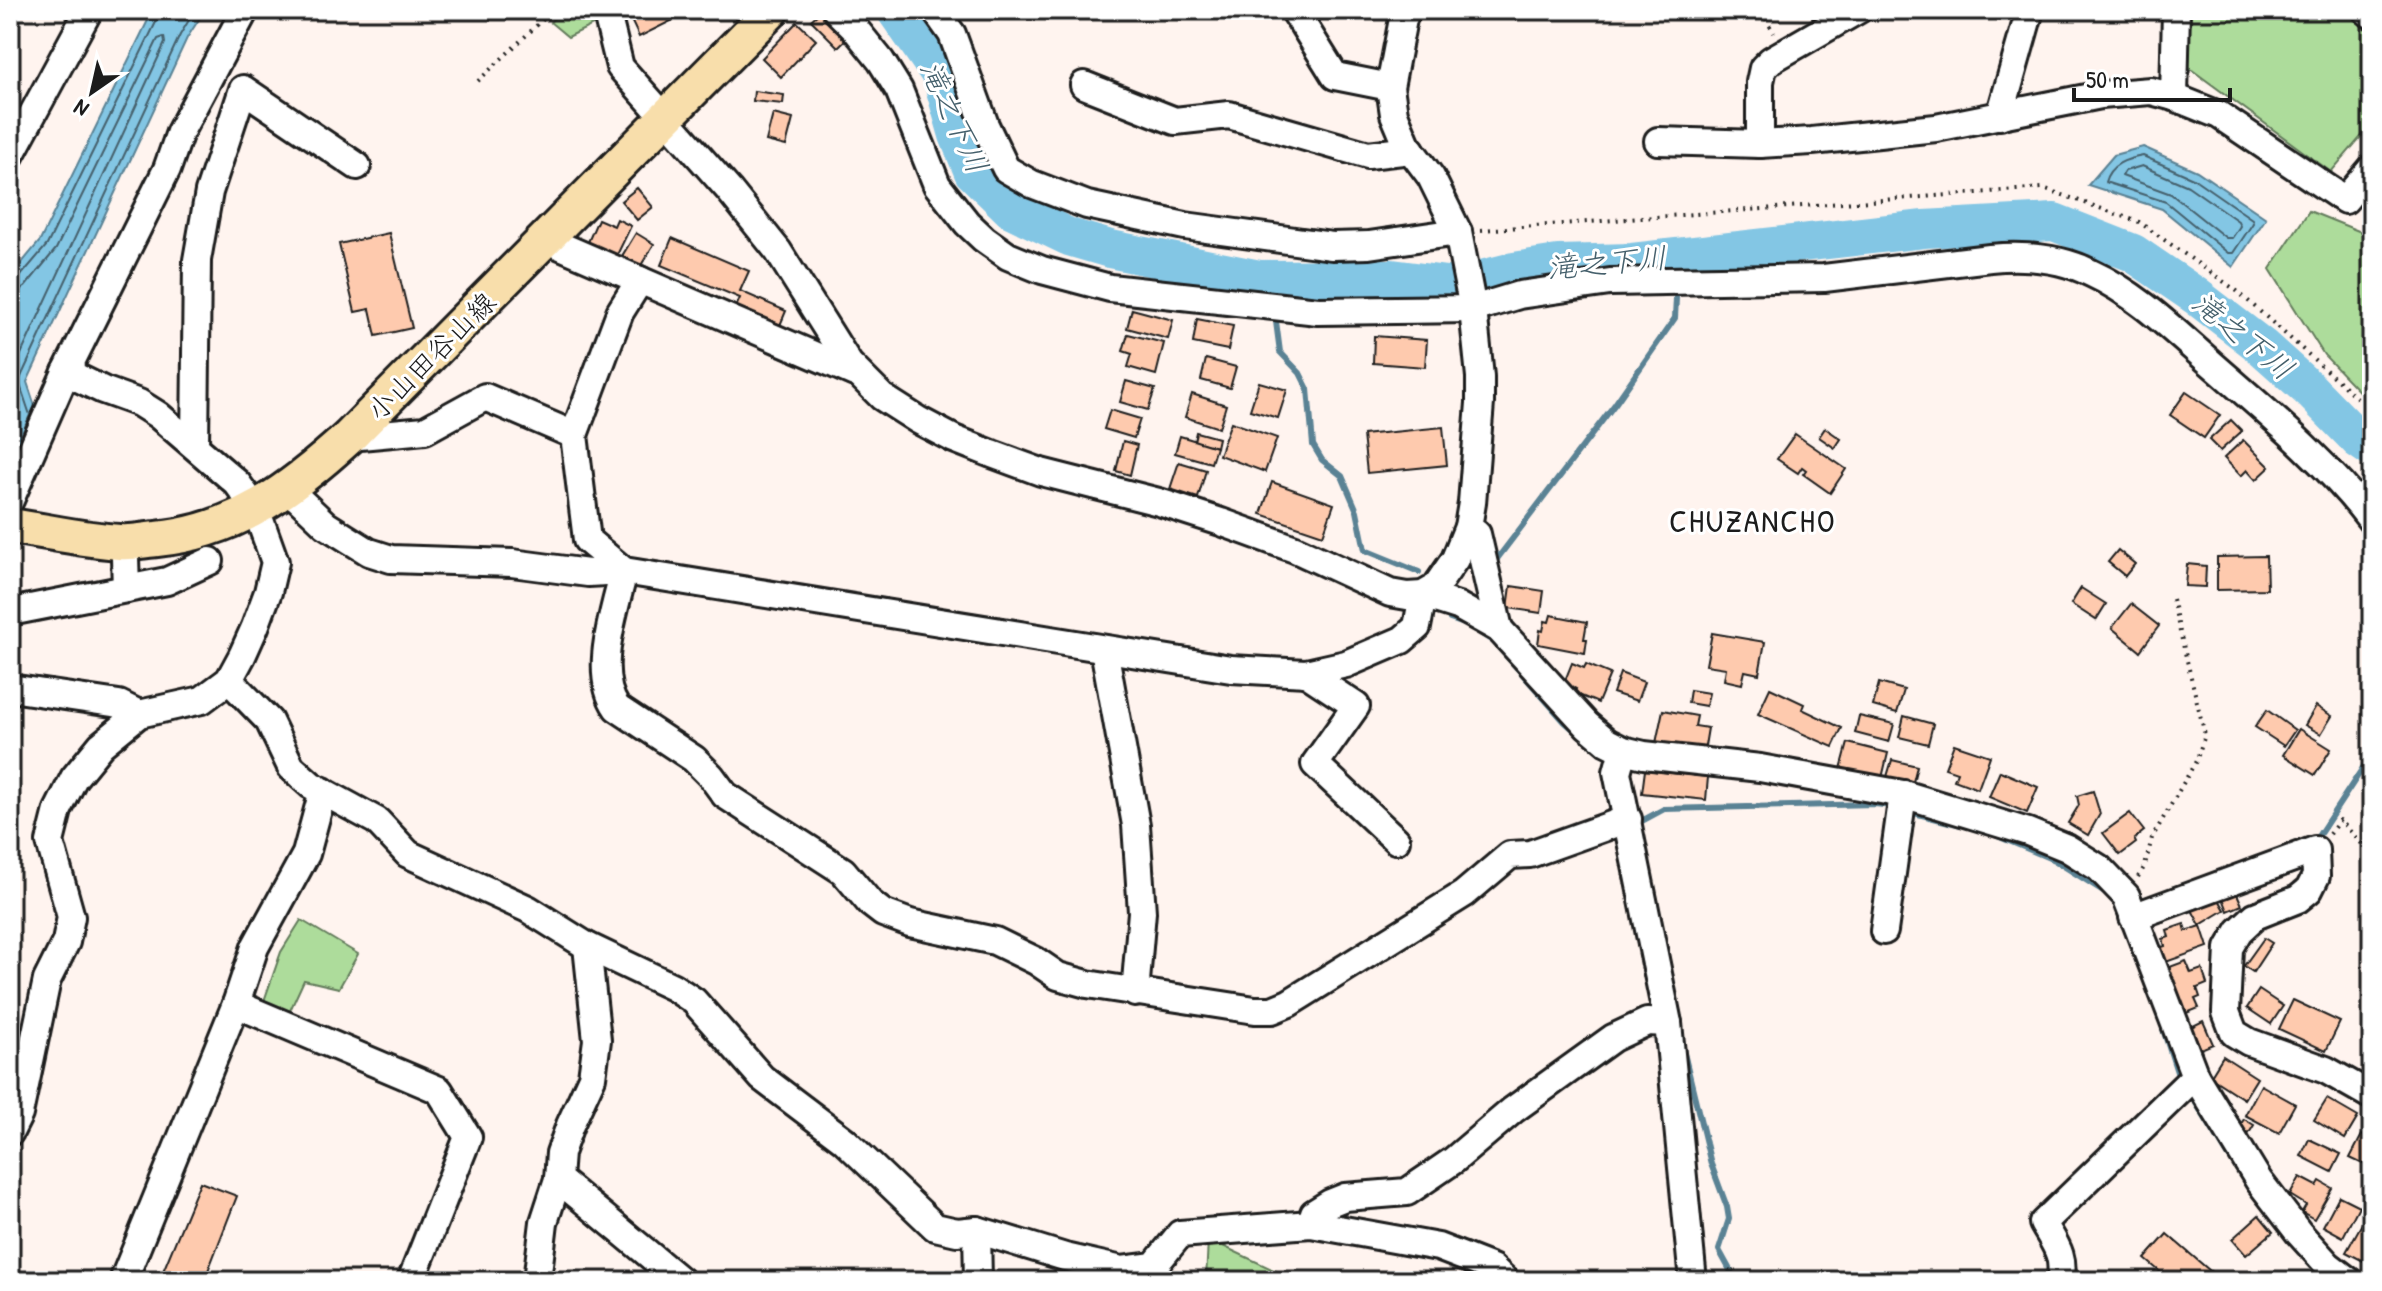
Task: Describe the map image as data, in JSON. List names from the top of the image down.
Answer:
{
  "streets": {
    "main road": ["小山田谷山線"]
  },
  "districts": ["CHUZANCHO"],
  "water": ["滝之下川"],
  "scale_bar": "50 m",
  "north": "bottom left"
}
